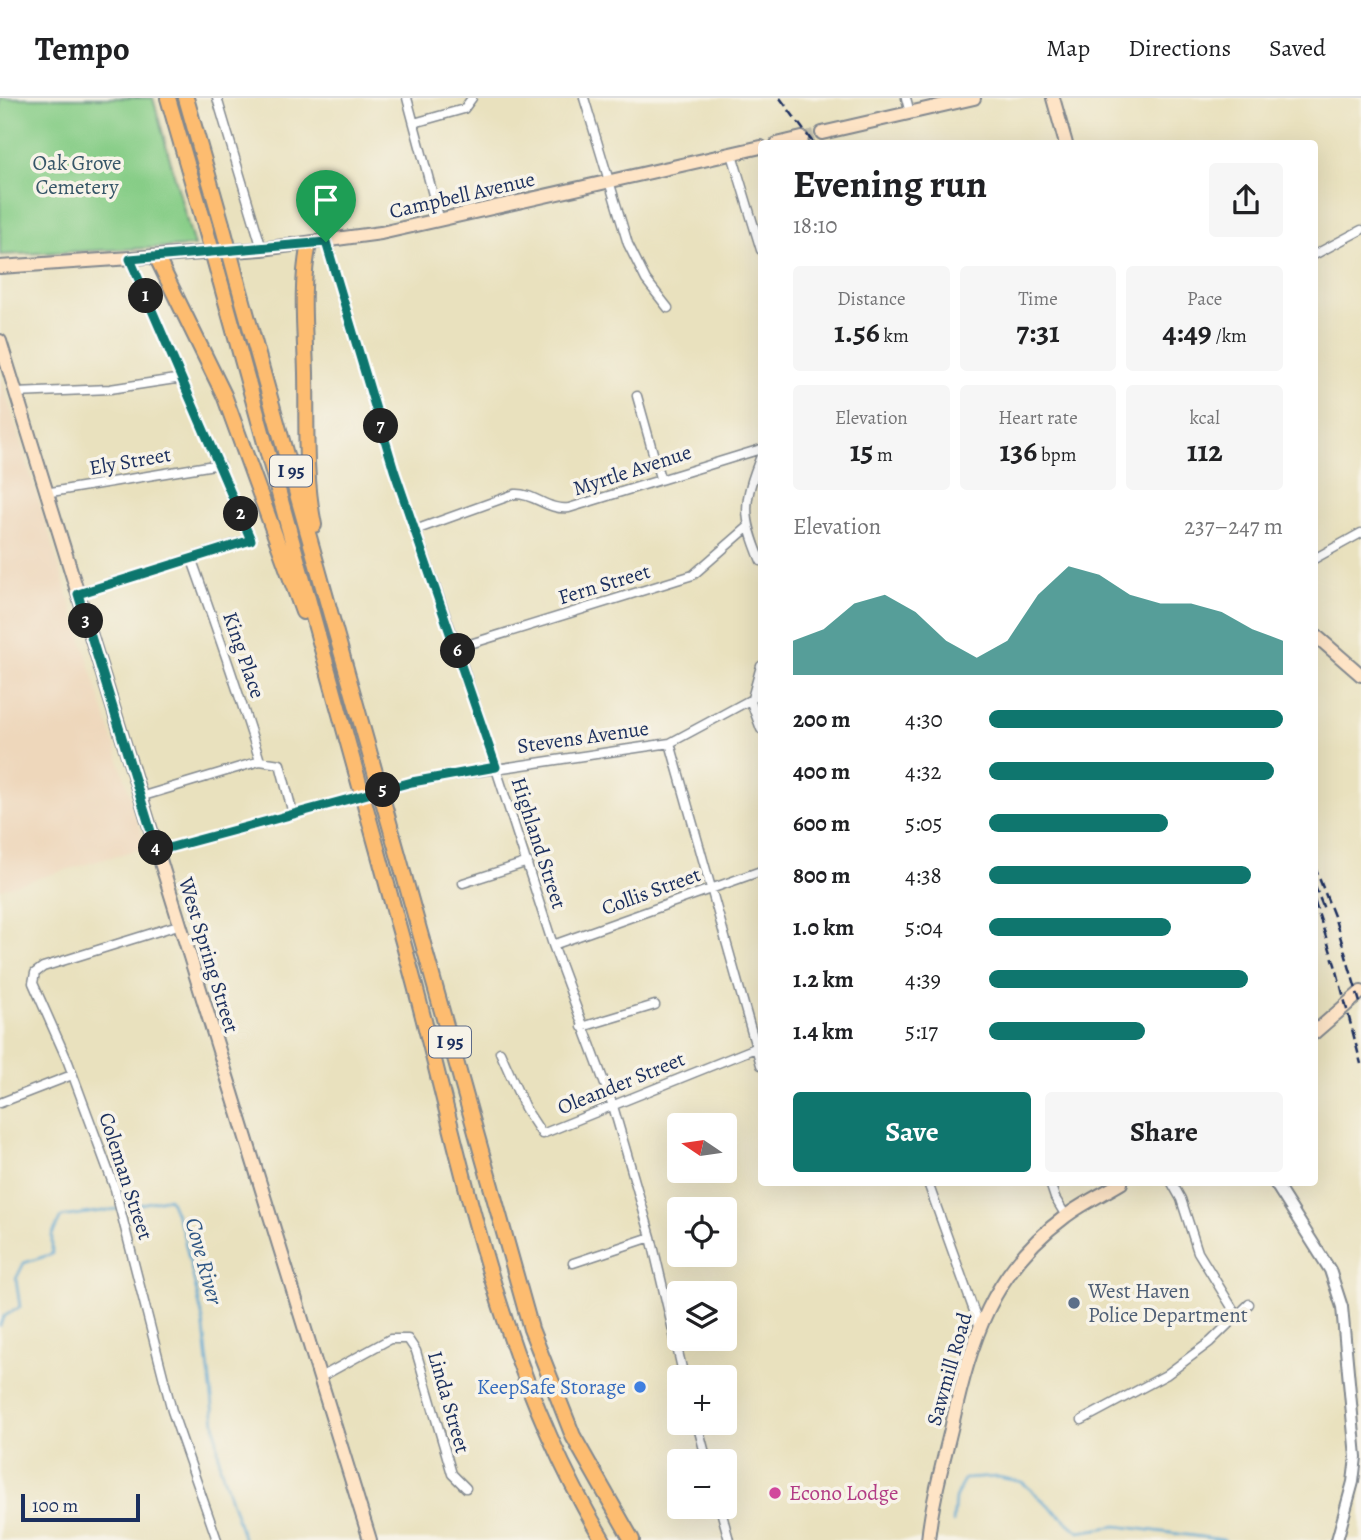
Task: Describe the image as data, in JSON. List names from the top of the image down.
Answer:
{
  "streets": {
    "highway": ["I 95"],
    "main road": ["Campbell Avenue", "West Spring Street", "Sawmill Road"],
    "street": [
      "Ely Street",
      "Myrtle Avenue",
      "Fern Street",
      "King Place",
      "Stevens Avenue",
      "Highland Street",
      "Collis Street",
      "Oleander Street",
      "Coleman Street",
      "Linda Street"
    ]
  },
  "crossings": [
    ["Campbell Avenue", "Highland Street"],
    ["Ely Street", "West Spring Street"],
    ["Myrtle Avenue", "Highland Street"],
    ["Fern Street", "Highland Street"],
    ["Stevens Avenue", "Highland Street"],
    ["Stevens Avenue", "West Spring Street"],
    ["Highland Street", "Collis Street"],
    ["Highland Street", "Oleander Street"],
    ["West Spring Street", "Coleman Street"],
    ["West Spring Street", "Linda Street"]
  ],
  "water": ["Cove River"],
  "parks": ["Oak Grove Cemetery"],
  "places": ["West Haven Police Department", "KeepSafe Storage", "Econo Lodge"],
  "scale_bar": "100 m",
  "north": "left",
  "page": {
    "header": "Tempo",
    "nav": ["Map", "Directions", "Saved"],
    "heading": ["Evening run", "18:10"],
    "stats": [
      ["Distance", "1.56 km"],
      ["Time", "7:31"],
      ["Pace", "4:49 /km"],
      ["Elevation", "15 m"],
      ["Heart rate", "136 bpm"],
      ["kcal", "112"]
    ],
    "pins": [
      "1",
      "7",
      "2",
      "3",
      "6",
      "5",
      "4"
    ],
    "chart": ["Elevation", "237–247 m"],
    "list": [
      {
        "name": "200 m",
        "note": "4:30"
      },
      {
        "name": "400 m",
        "note": "4:32"
      },
      {
        "name": "600 m",
        "note": "5:05"
      },
      {
        "name": "800 m",
        "note": "4:38"
      },
      {
        "name": "1.0 km",
        "note": "5:04"
      },
      {
        "name": "1.2 km",
        "note": "4:39"
      },
      {
        "name": "1.4 km",
        "note": "5:17"
      }
    ],
    "buttons": ["Save", "Share"],
    "map_buttons": ["+", "−"],
    "scale": "100 m"
  }
}
